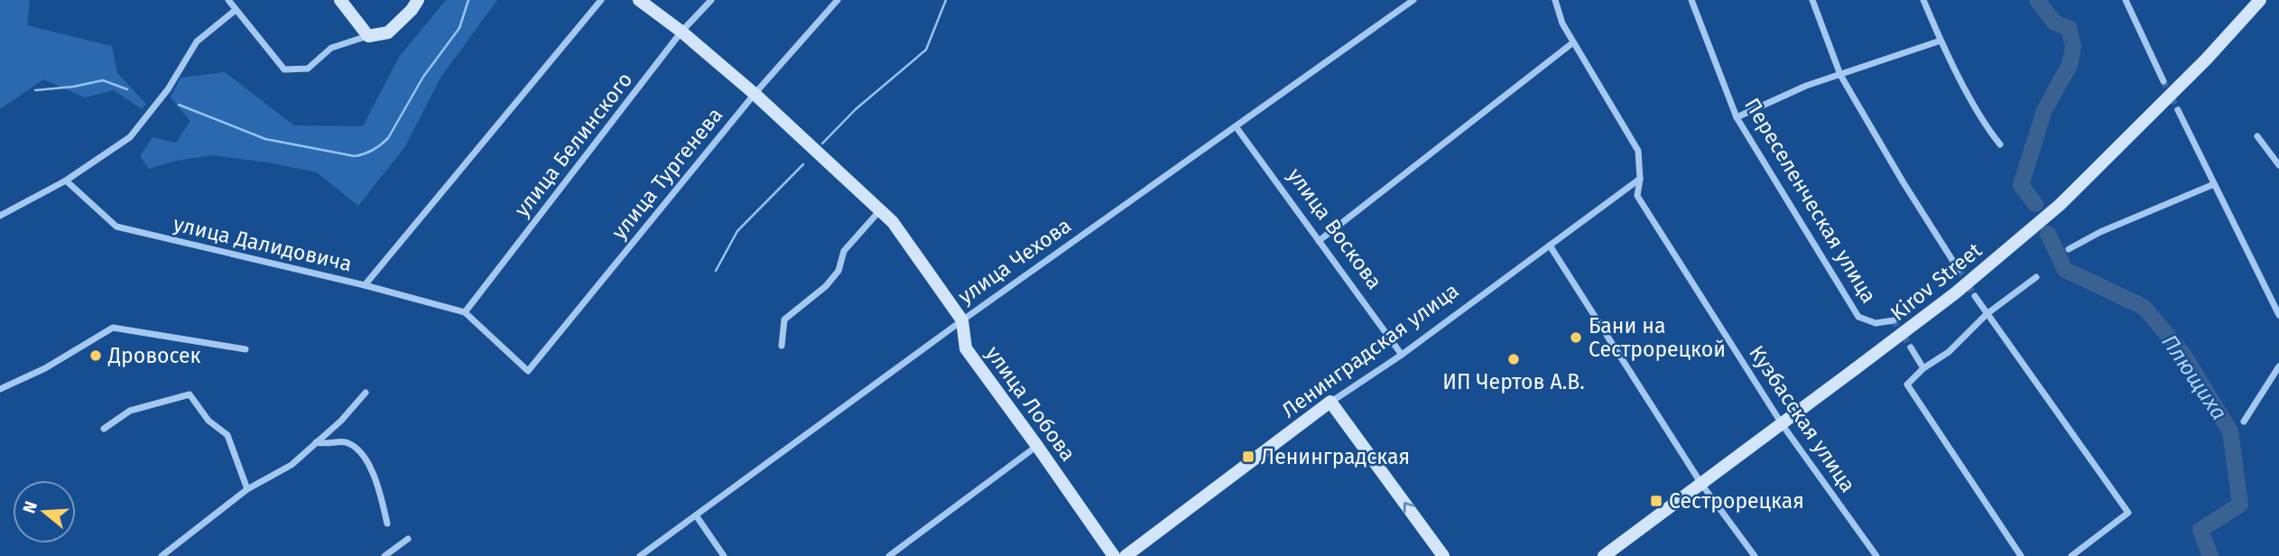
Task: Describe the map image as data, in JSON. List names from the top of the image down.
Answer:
{
  "streets": {
    "street": [
      "улица Белинского",
      "улица Тургенева",
      "Переселенческая улица",
      "улица Воскова",
      "улица Далидовича",
      "улица Чехова",
      "Kirov Street",
      "Ленинградская улица",
      "улица Лобова",
      "Кузбасская улица"
    ]
  },
  "crossings": [
    ["улица Белинского", "улица Тургенева"],
    ["улица Белинского", "улица Лобова"],
    ["улица Тургенева", "улица Лобова"],
    ["улица Воскова", "улица Чехова"],
    ["улица Воскова", "Ленинградская улица"],
    ["улица Чехова", "улица Лобова"],
    ["Kirov Street", "Кузбасская улица"],
    ["Ленинградская улица", "Кузбасская улица"]
  ],
  "water": ["Плющиха"],
  "places": {
    "other": ["Бани на Сестрорецкой", "Дровосек", "ИП Чертов А.В."],
    "transit": ["Ленинградская", "Сестрорецкая"]
  },
  "north": "left"
}
